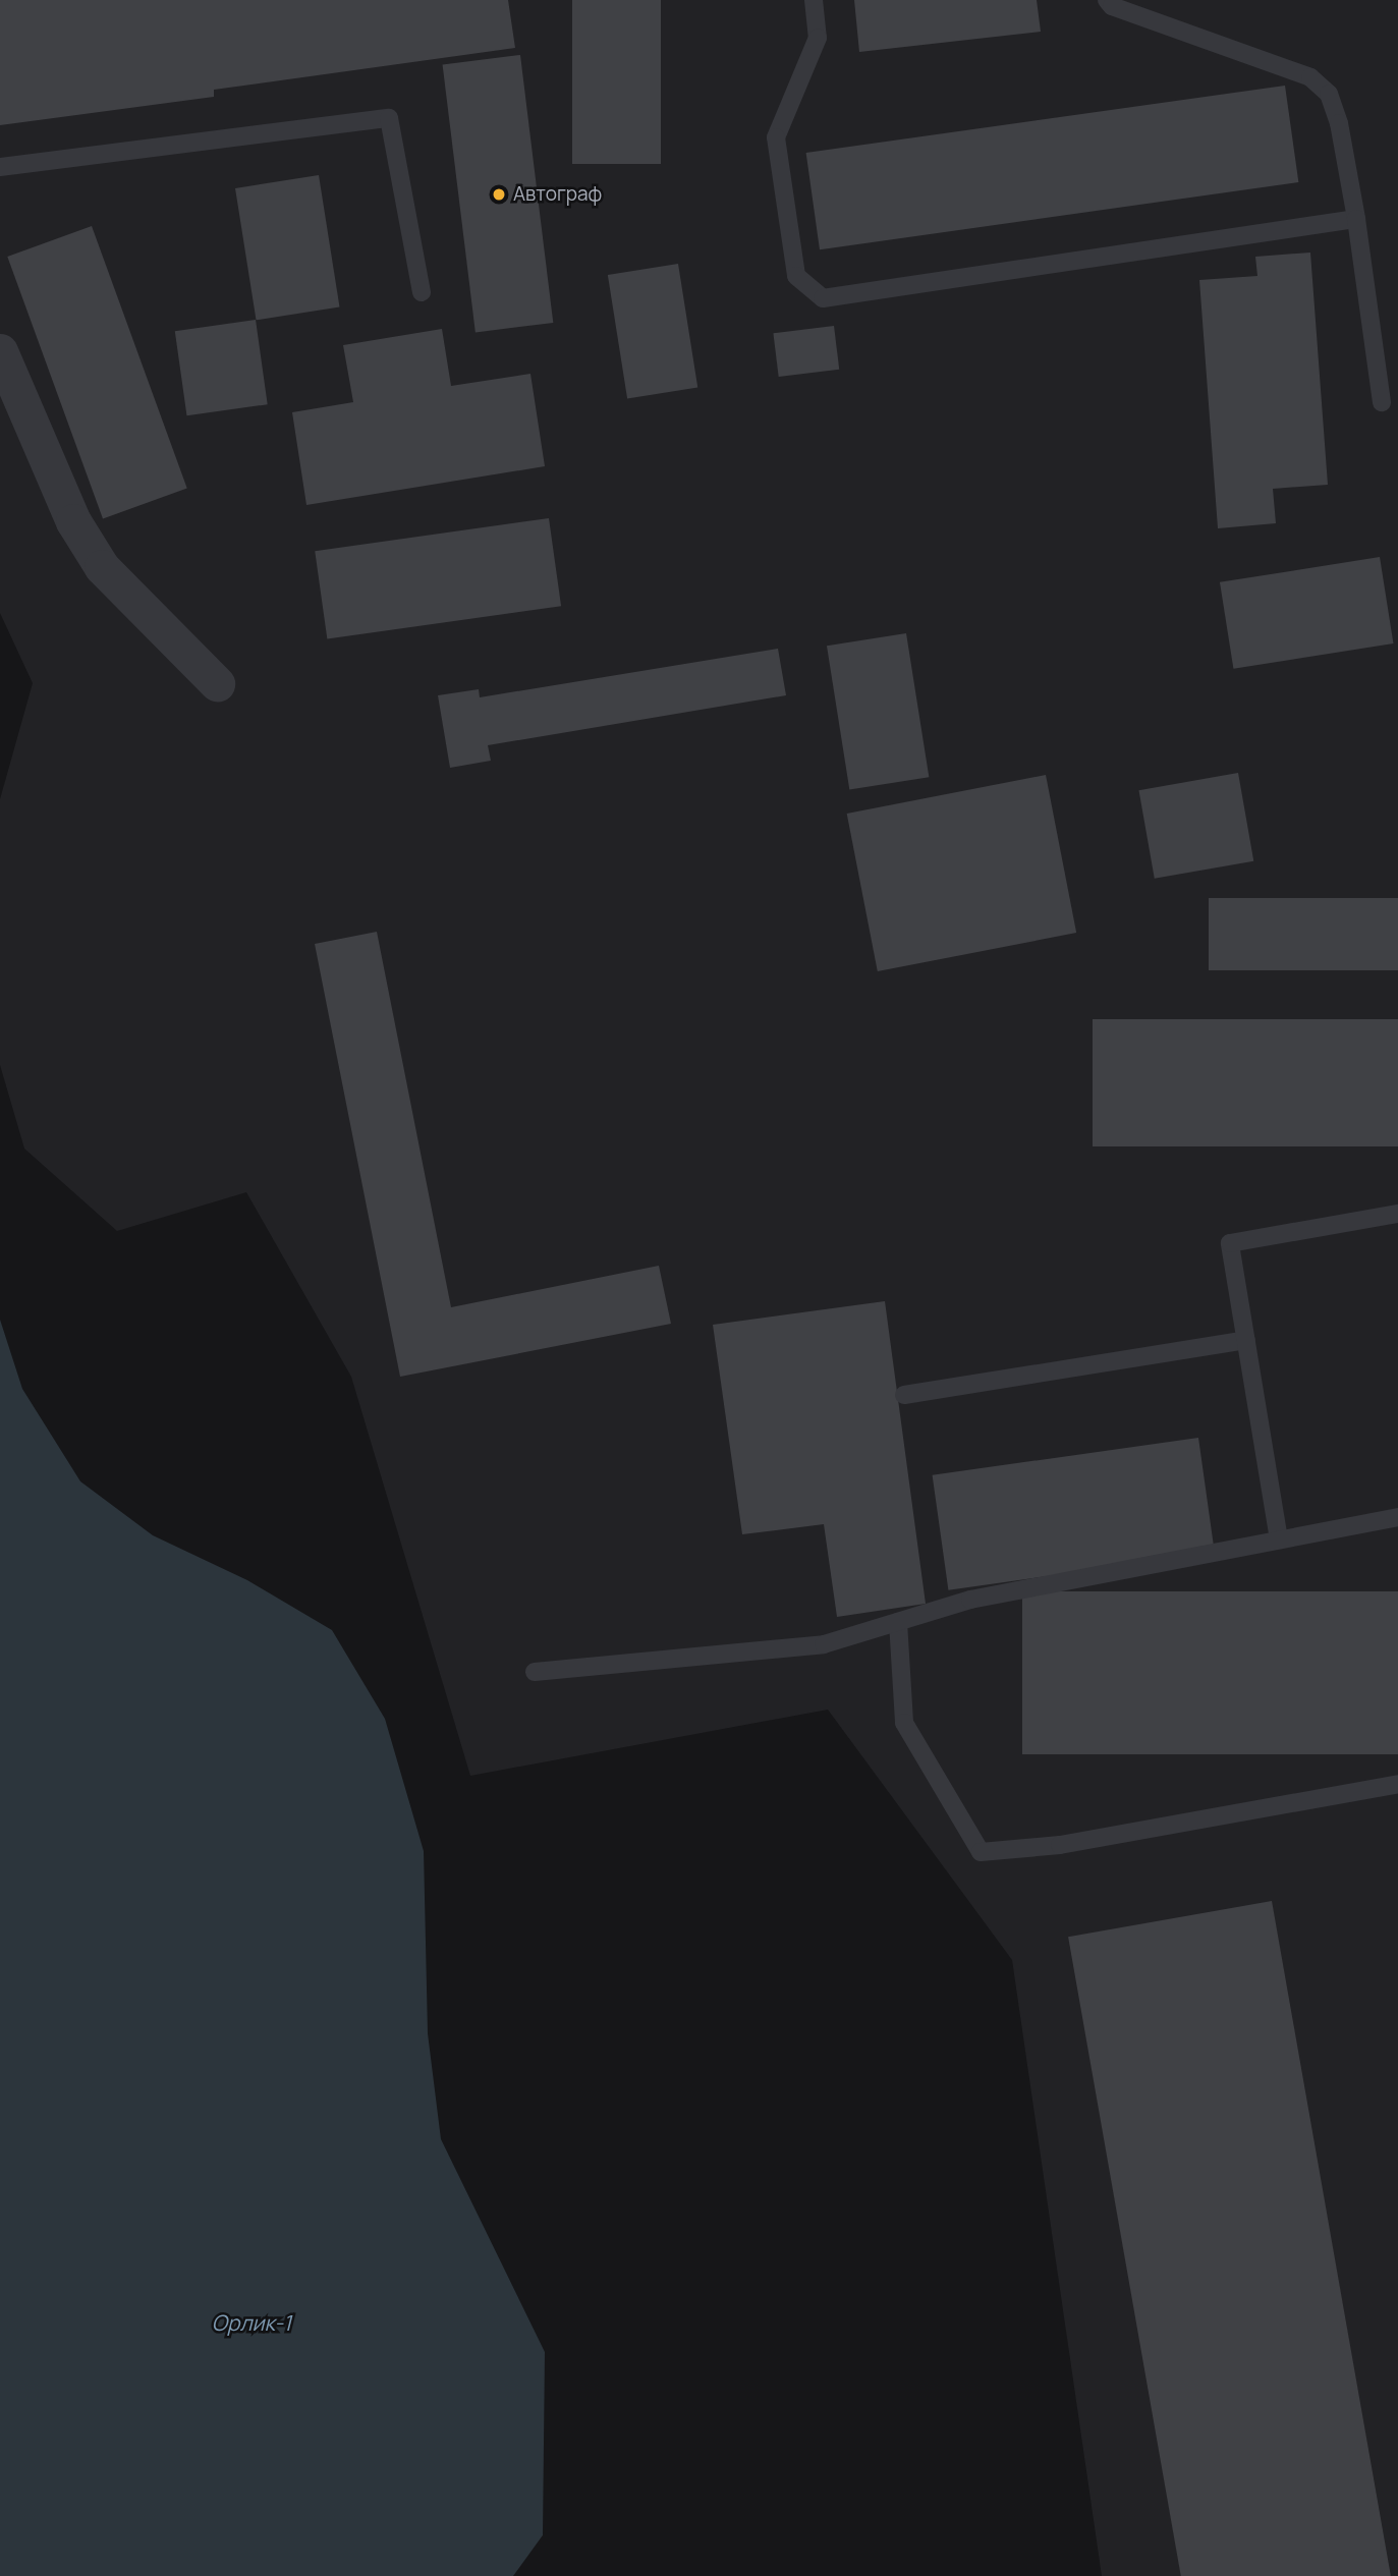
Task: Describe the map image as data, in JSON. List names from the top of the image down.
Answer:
{
  "water": ["Орлик-1"],
  "places": ["Автограф"]
}
